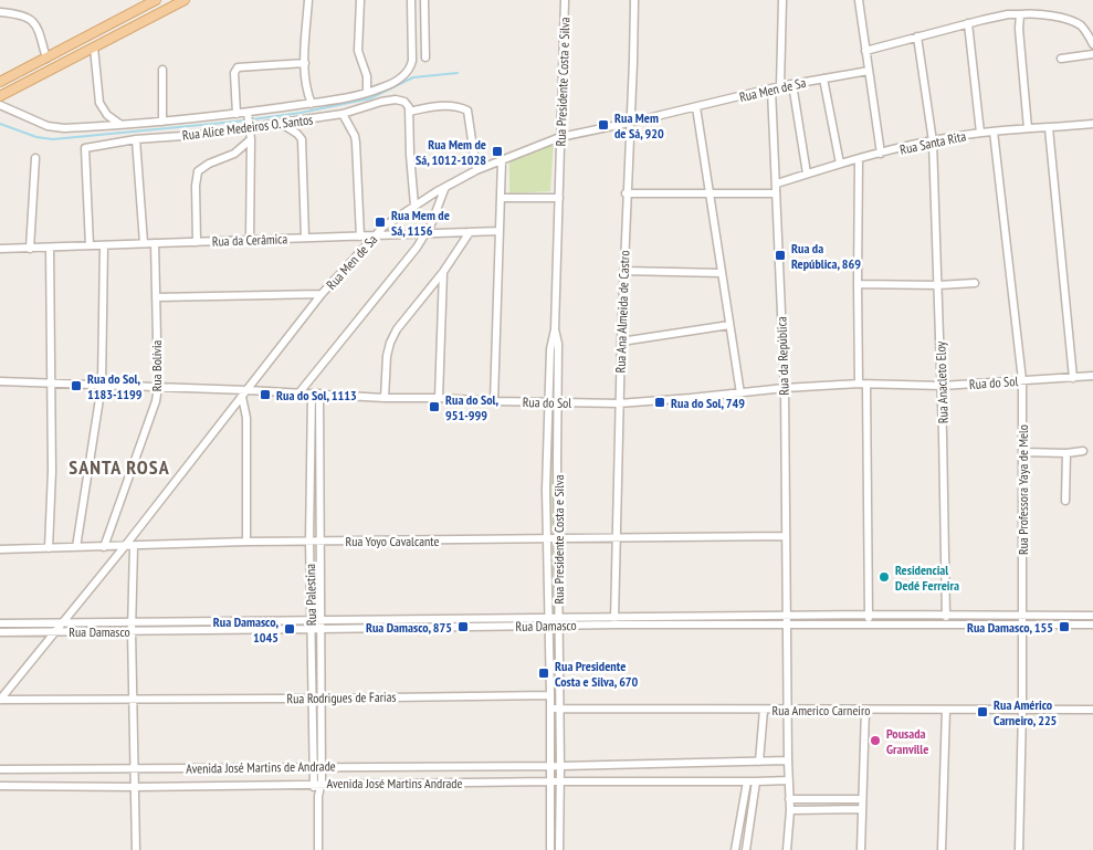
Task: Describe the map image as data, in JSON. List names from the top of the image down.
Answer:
{
  "streets": {
    "street": [
      "Rua Presidente Costa e Silva",
      "Rua Men de Sa",
      "Rua Alice Medeiros O. Santos",
      "Rua Santa Rita",
      "Rua da Cerâmica",
      "Rua Ana Almeida de Castro",
      "Rua da República",
      "Rua Bolívia",
      "Rua Anacleto Eloy",
      "Rua do Sol",
      "Rua Professora Yaya de Melo",
      "Rua Yoyo Cavalcante",
      "Rua Palestina",
      "Rua Damasco",
      "Rua Rodrigues de Farias",
      "Rua Americo Carneiro",
      "Avenida José Martins de Andrade",
      "Avenida José Martins Andrade"
    ]
  },
  "crossings": [
    ["Rua Presidente Costa e Silva", "Rua Men de Sa"],
    ["Rua Presidente Costa e Silva", "Rua do Sol"],
    ["Rua Presidente Costa e Silva", "Rua Yoyo Cavalcante"],
    ["Rua Presidente Costa e Silva", "Rua Damasco"],
    ["Rua Presidente Costa e Silva", "Rua Rodrigues de Farias"],
    ["Rua Presidente Costa e Silva", "Rua Americo Carneiro"],
    ["Rua Presidente Costa e Silva", "Avenida José Martins de Andrade"],
    ["Rua Presidente Costa e Silva", "Avenida José Martins Andrade"],
    ["Rua Men de Sa", "Rua Alice Medeiros O. Santos"],
    ["Rua Men de Sa", "Rua da Cerâmica"],
    ["Rua Men de Sa", "Rua Ana Almeida de Castro"],
    ["Rua Men de Sa", "Rua da República"],
    ["Rua Men de Sa", "Rua do Sol"],
    ["Rua Men de Sa", "Rua Yoyo Cavalcante"],
    ["Rua Men de Sa", "Rua Damasco"],
    ["Rua Men de Sa", "Rua Rodrigues de Farias"],
    ["Rua Alice Medeiros O. Santos", "Rua da Cerâmica"],
    ["Rua Santa Rita", "Rua da República"],
    ["Rua Santa Rita", "Rua Anacleto Eloy"],
    ["Rua Santa Rita", "Rua Professora Yaya de Melo"],
    ["Rua da Cerâmica", "Rua Bolívia"],
    ["Rua Ana Almeida de Castro", "Rua do Sol"],
    ["Rua Ana Almeida de Castro", "Rua Yoyo Cavalcante"],
    ["Rua Ana Almeida de Castro", "Rua Damasco"],
    ["Rua da República", "Rua do Sol"],
    ["Rua da República", "Rua Yoyo Cavalcante"],
    ["Rua da República", "Rua Damasco"],
    ["Rua da República", "Rua Americo Carneiro"],
    ["Rua da República", "Avenida José Martins de Andrade"],
    ["Rua da República", "Avenida José Martins Andrade"],
    ["Rua Bolívia", "Rua do Sol"],
    ["Rua Bolívia", "Rua Yoyo Cavalcante"],
    ["Rua Anacleto Eloy", "Rua do Sol"],
    ["Rua Anacleto Eloy", "Rua Damasco"],
    ["Rua do Sol", "Rua Professora Yaya de Melo"],
    ["Rua do Sol", "Rua Palestina"],
    ["Rua Professora Yaya de Melo", "Rua Damasco"],
    ["Rua Professora Yaya de Melo", "Rua Americo Carneiro"],
    ["Rua Yoyo Cavalcante", "Rua Palestina"],
    ["Rua Palestina", "Rua Damasco"],
    ["Rua Palestina", "Rua Rodrigues de Farias"],
    ["Rua Palestina", "Avenida José Martins de Andrade"],
    ["Rua Palestina", "Avenida José Martins Andrade"]
  ],
  "districts": ["SANTA ROSA"],
  "places": {
    "transit": [
      "Rua Mem de Sá, 920",
      "Rua Mem de Sá, 1012-1028",
      "Rua Mem de Sá, 1156",
      "Rua da República, 869",
      "Rua do Sol, 1183-1199",
      "Rua do Sol, 1113",
      "Rua do Sol, 749",
      "Rua do Sol, 951-999",
      "Rua Damasco, 875",
      "Rua Damasco, 155",
      "Rua Damasco, 1045",
      "Rua Presidente Costa e Silva, 670",
      "Rua Américo Carneiro, 225"
    ],
    "other": ["Residencial Dedé Ferreira", "Pousada Granville"]
  }
}
